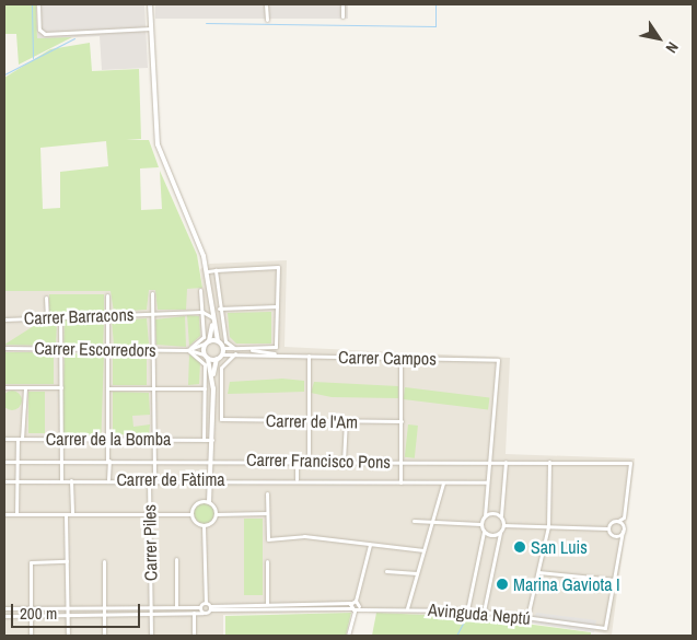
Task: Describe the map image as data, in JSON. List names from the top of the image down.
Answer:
{
  "streets": {
    "street": [
      "Carrer Barracons",
      "Carrer Escorredors",
      "Carrer Campos",
      "Carrer de l'Am",
      "Carrer de la Bomba",
      "Carrer Francisco Pons",
      "Carrer de Fàtima",
      "Carrer Piles",
      "Avinguda Neptú"
    ]
  },
  "crossings": [
    ["Carrer Campos", "Carrer Francisco Pons"],
    ["Carrer de Fàtima", "Carrer Piles"]
  ],
  "places": ["San Luis", "Marina Gaviota I"],
  "scale_bar": "200 m",
  "north": "bottom right"
}
